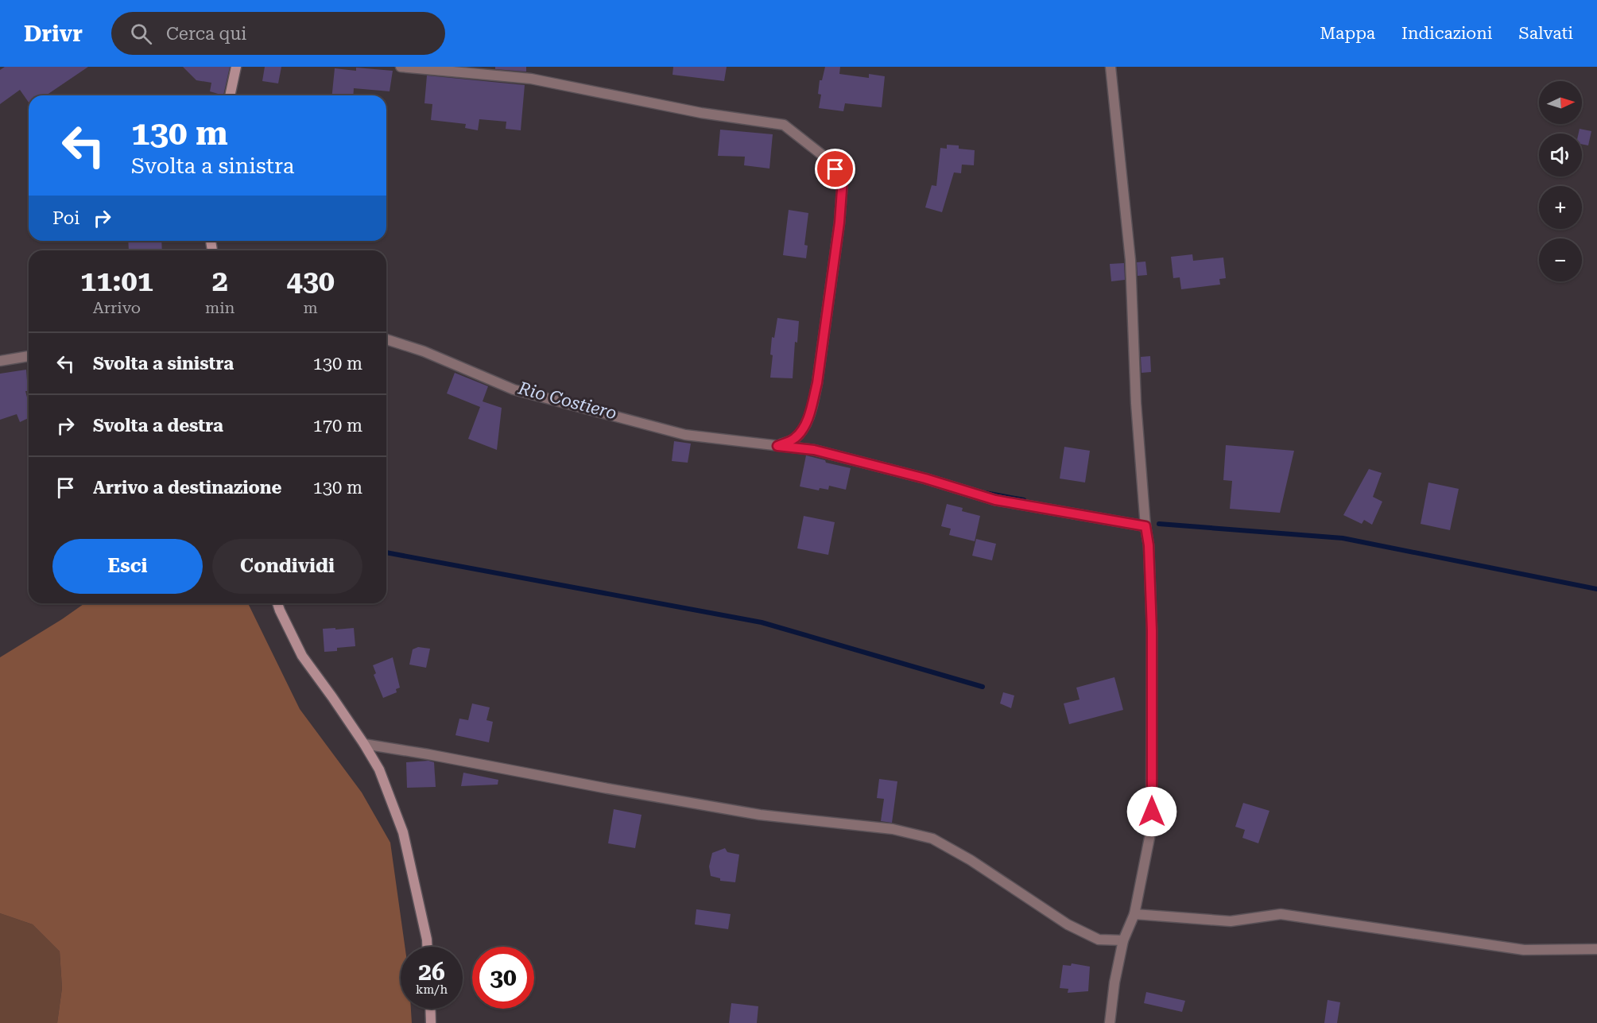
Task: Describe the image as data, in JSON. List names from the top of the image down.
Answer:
{
  "water": ["Rio Costiero"],
  "north": "right",
  "page": {
    "header": "Drivr",
    "search": "Cerca qui",
    "nav": ["Mappa", "Indicazioni", "Salvati"],
    "map_buttons": ["+", "−"],
    "turn": ["130 m", "Svolta a sinistra"],
    "then": "Poi",
    "eta": [
      "11:01",
      "Arrivo",
      "2",
      "min",
      "430",
      "m"
    ],
    "list": [
      {
        "name": "Svolta a sinistra",
        "value": "130 m"
      },
      {
        "name": "Svolta a destra",
        "value": "170 m"
      },
      {
        "name": "Arrivo a destinazione",
        "value": "130 m"
      }
    ],
    "buttons": ["Esci", "Condividi"],
    "speed": "26 km/h",
    "limit": "30"
  }
}
